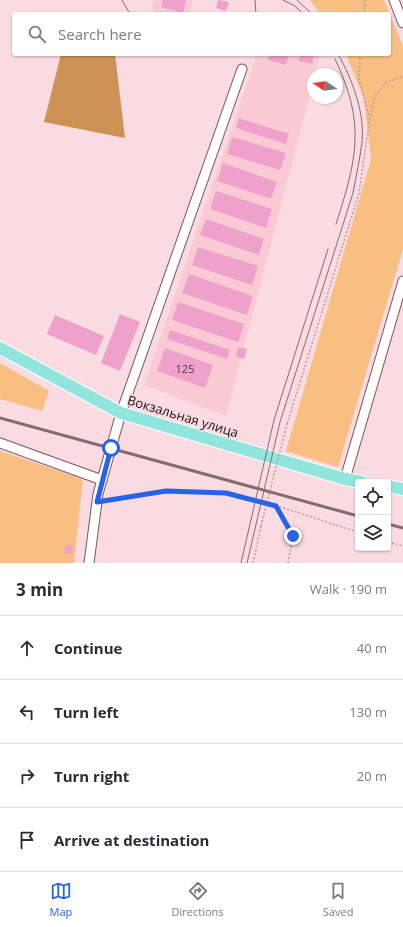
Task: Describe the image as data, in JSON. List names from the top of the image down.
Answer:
{
  "streets": {
    "main road": ["Вокзальная улица"]
  },
  "house_numbers": ["125"],
  "north": "left",
  "page": {
    "search": "Search here",
    "heading": ["3 min", "Walk · 190 m"],
    "list": [
      ["Continue", "40 m"],
      ["Turn left", "130 m"],
      ["Turn right", "20 m"],
      "Arrive at destination"
    ],
    "nav": ["Map", "Directions", "Saved"]
  }
}
